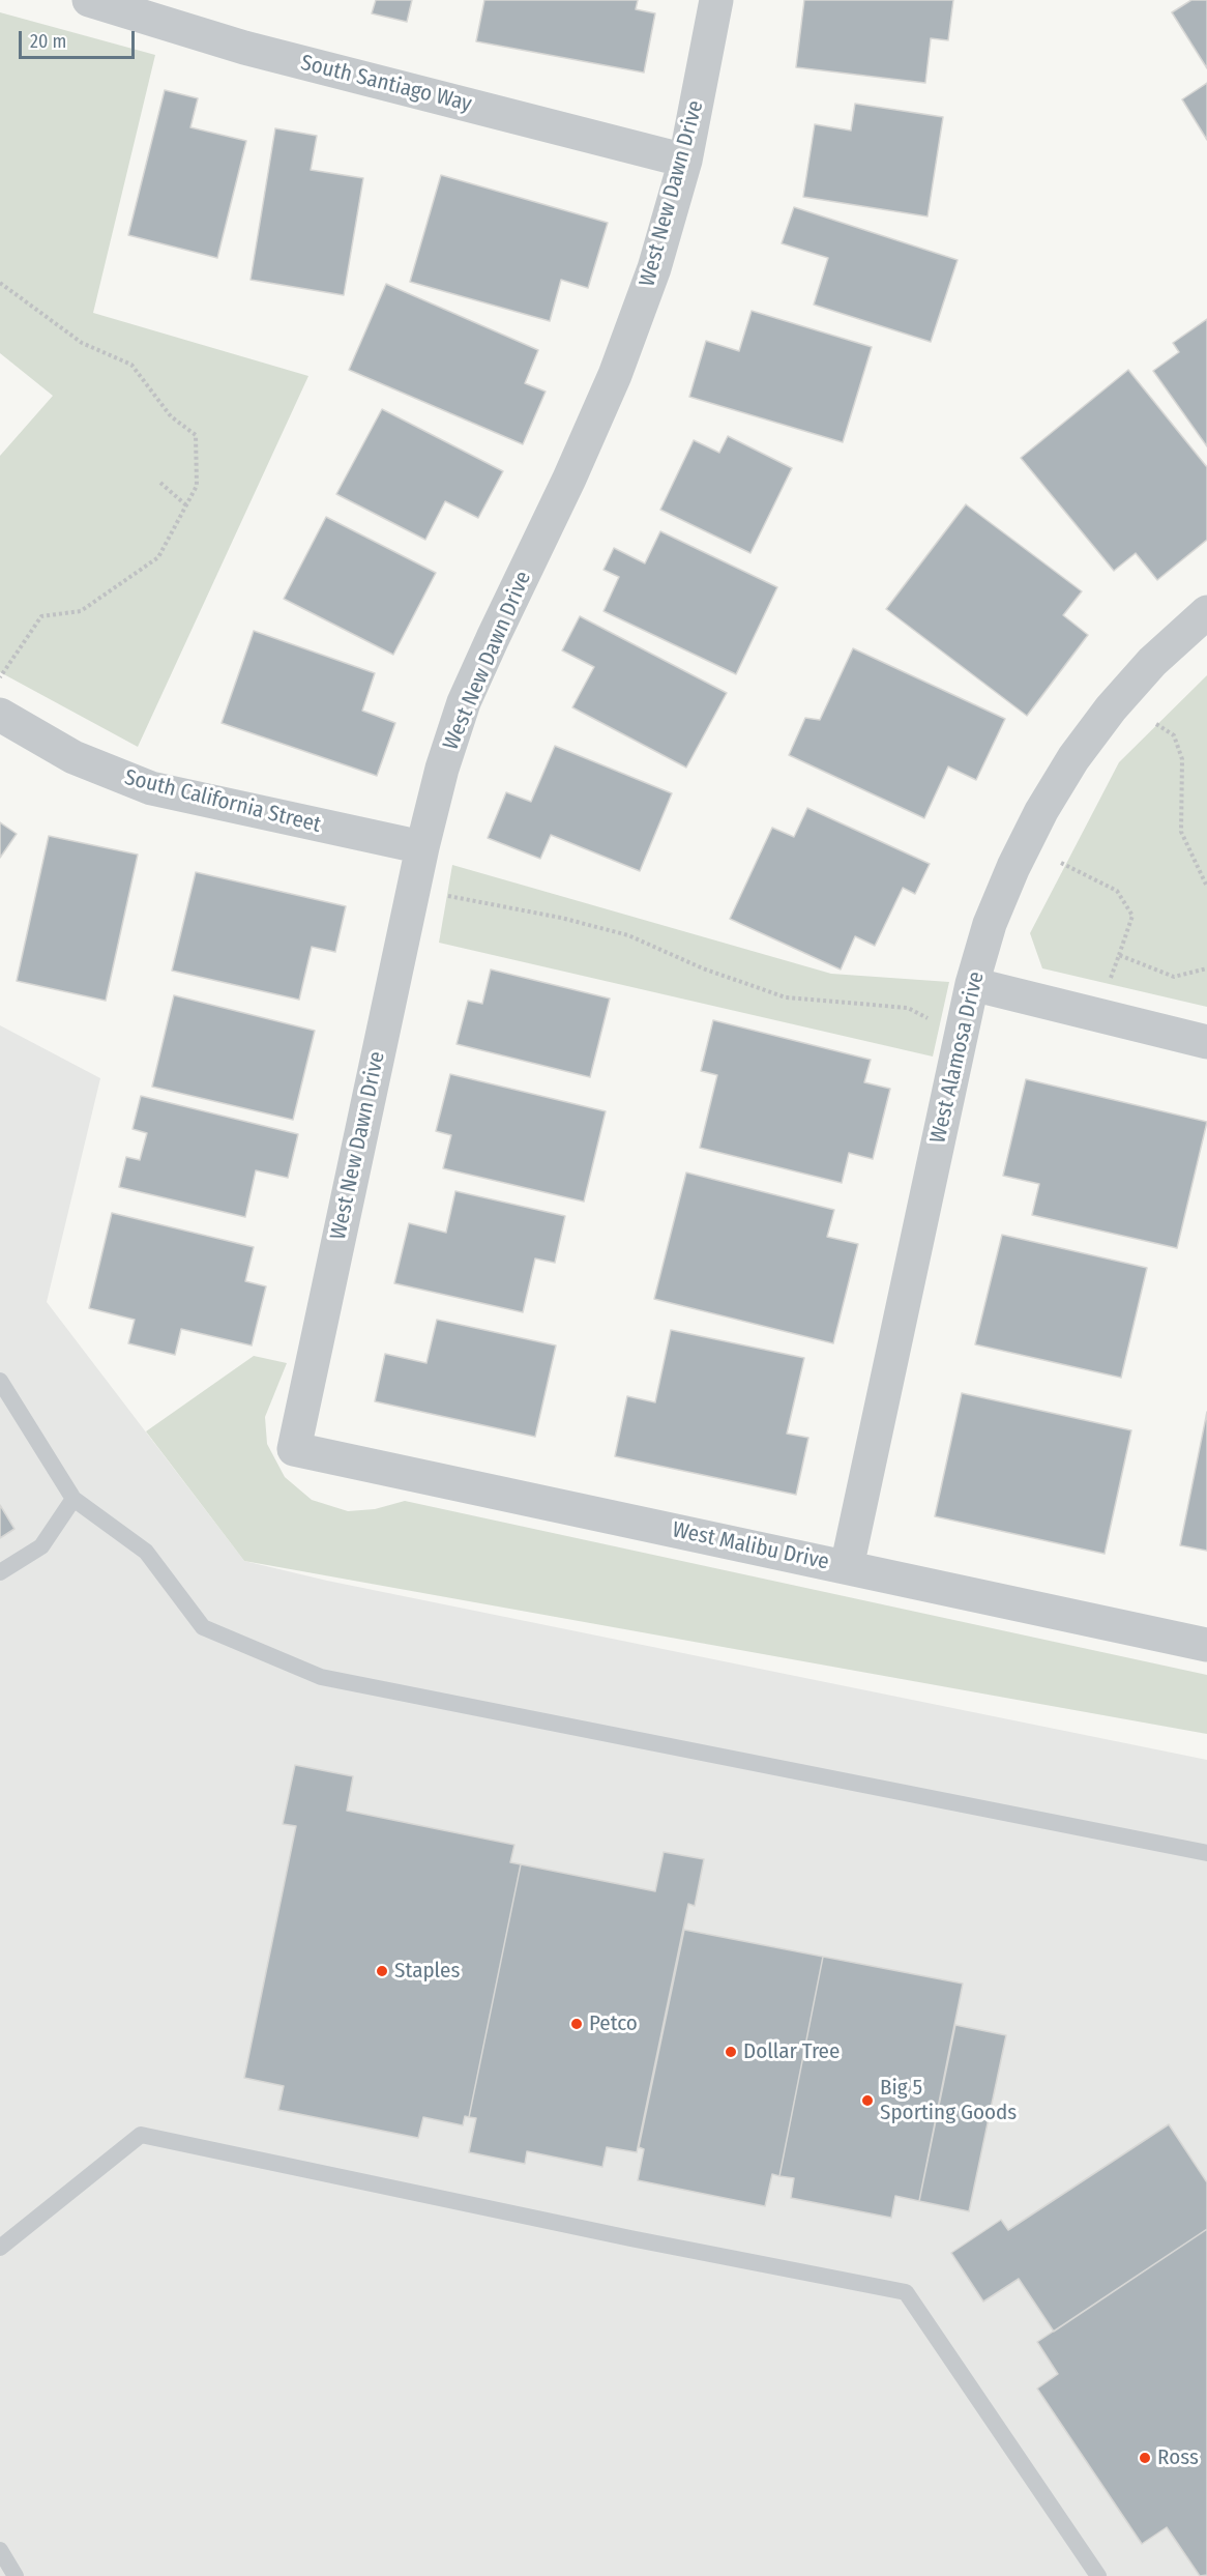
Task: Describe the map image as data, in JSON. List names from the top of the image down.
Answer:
{
  "streets": {
    "street": [
      "South Santiago Way",
      "West New Dawn Drive",
      "South California Street",
      "West Alamosa Drive",
      "West Malibu Drive"
    ]
  },
  "crossings": [
    ["South Santiago Way", "West New Dawn Drive"],
    ["West New Dawn Drive", "South California Street"],
    ["West New Dawn Drive", "West Malibu Drive"],
    ["West Alamosa Drive", "West Malibu Drive"]
  ],
  "places": [
    "Staples",
    "Petco",
    "Dollar Tree",
    "Big 5 Sporting Goods",
    "Ross"
  ],
  "scale_bar": "20 m"
}
